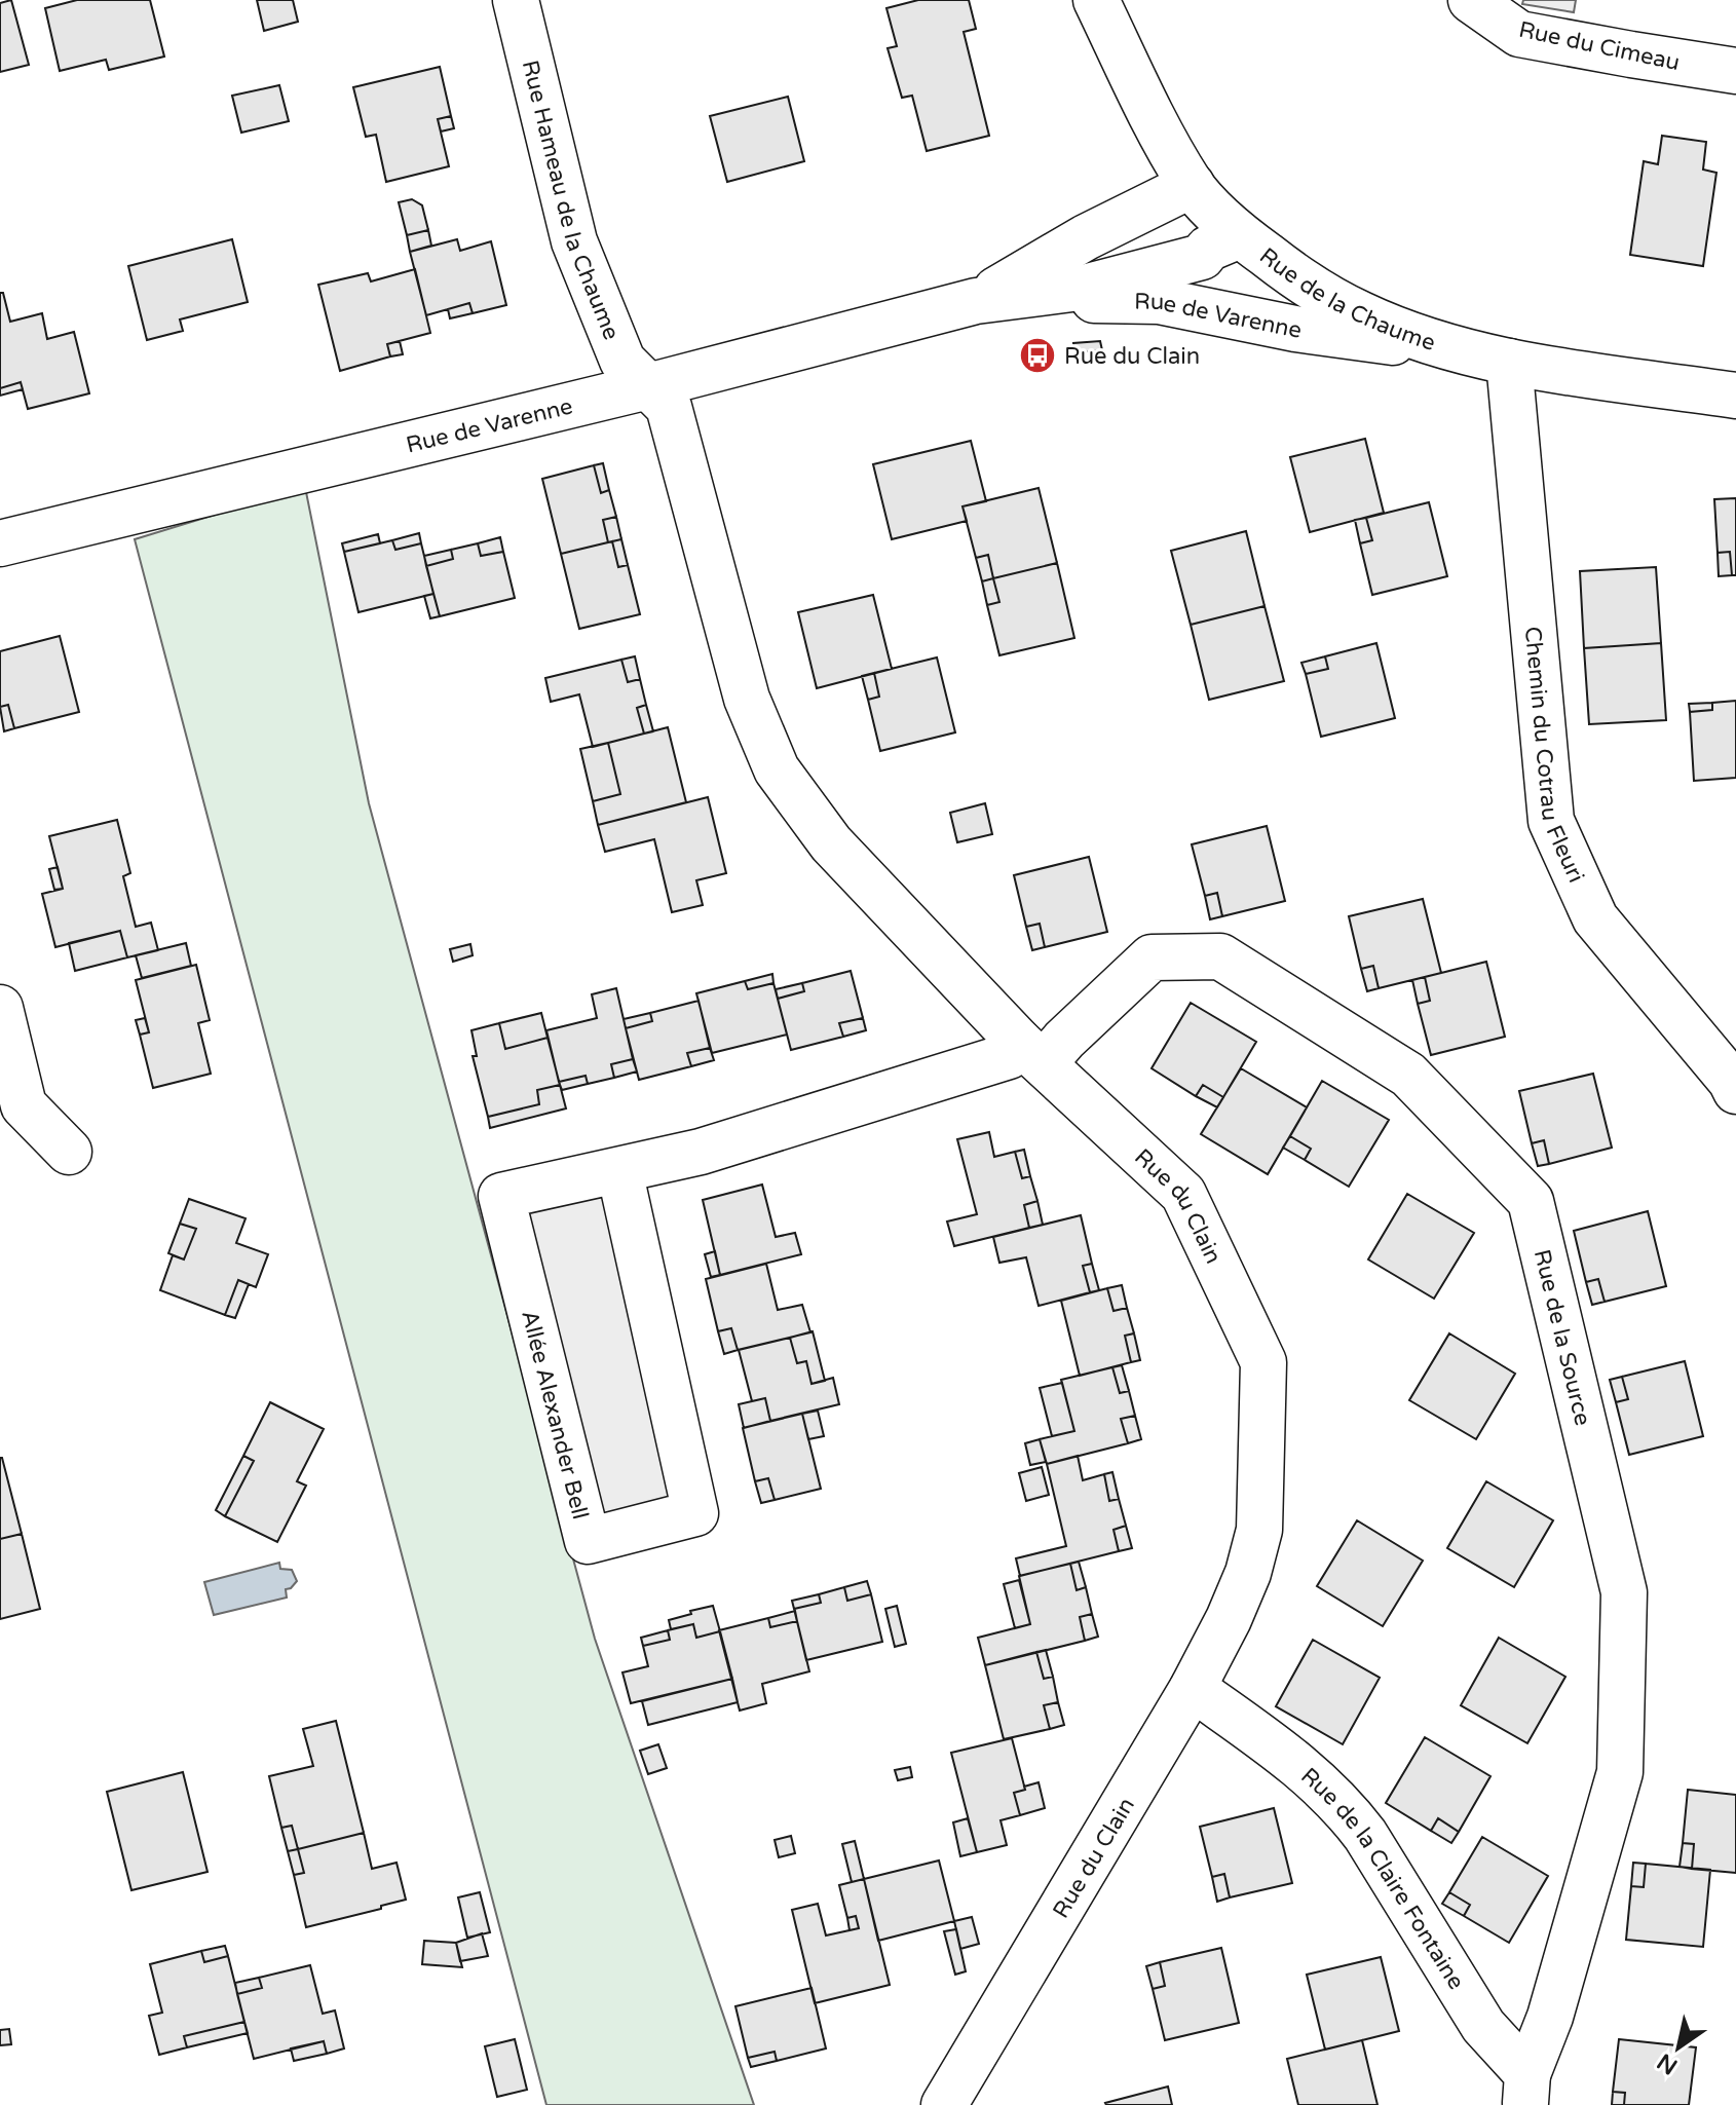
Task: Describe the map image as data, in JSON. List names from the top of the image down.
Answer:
{
  "streets": {
    "street": [
      "Rue du Cimeau",
      "Rue Hameau de la Chaume",
      "Rue de la Chaume",
      "Rue de Varenne",
      "Chemin du Cotrau Fleuri",
      "Rue du Clain",
      "Rue de la Source",
      "Allée Alexander Bell",
      "Rue de la Claire Fontaine"
    ]
  },
  "crossings": [
    ["Rue Hameau de la Chaume", "Rue de Varenne"],
    ["Rue Hameau de la Chaume", "Rue du Clain"],
    ["Rue de la Chaume", "Rue de Varenne"],
    ["Rue de la Chaume", "Chemin du Cotrau Fleuri"],
    ["Rue de Varenne", "Rue du Clain"],
    ["Rue du Clain", "Rue de la Source"],
    ["Rue du Clain", "Allée Alexander Bell"],
    ["Rue du Clain", "Rue de la Claire Fontaine"],
    ["Rue de la Source", "Allée Alexander Bell"],
    ["Rue de la Source", "Rue de la Claire Fontaine"]
  ],
  "places": {
    "bus stop": ["Rue du Clain"]
  },
  "north": "bottom left"
}
